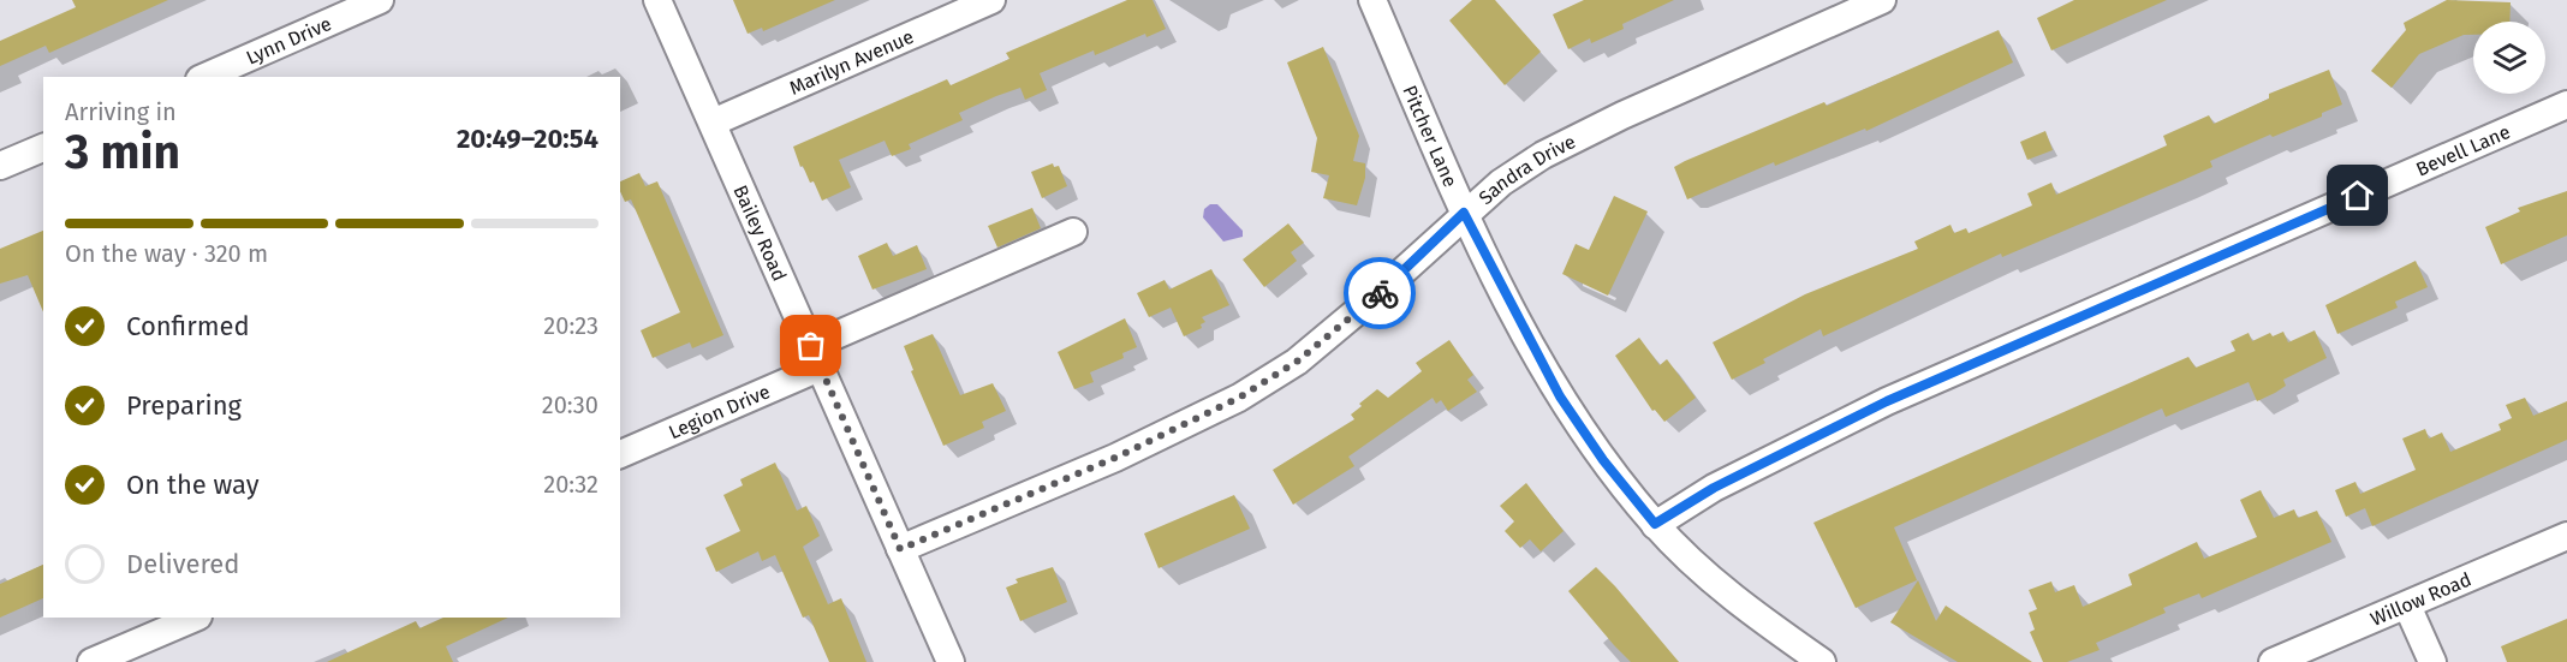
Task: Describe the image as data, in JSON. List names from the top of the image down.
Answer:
{
  "streets": {
    "street": [
      "Lynn Drive",
      "Marilyn Avenue",
      "Pitcher Lane",
      "Bevell Lane",
      "Sandra Drive",
      "Bailey Road",
      "Legion Drive",
      "Willow Road"
    ]
  },
  "crossings": [
    ["Marilyn Avenue", "Bailey Road"],
    ["Pitcher Lane", "Bevell Lane"],
    ["Pitcher Lane", "Sandra Drive"],
    ["Sandra Drive", "Bailey Road"],
    ["Bailey Road", "Legion Drive"]
  ],
  "page": {
    "heading": ["3 min", "Arriving in", "20:49–20:54"],
    "bar": "On the way · 320 m",
    "list": [
      ["Confirmed", "20:23"],
      ["Preparing", "20:30"],
      ["On the way", "20:32"],
      "Delivered"
    ]
  }
}
